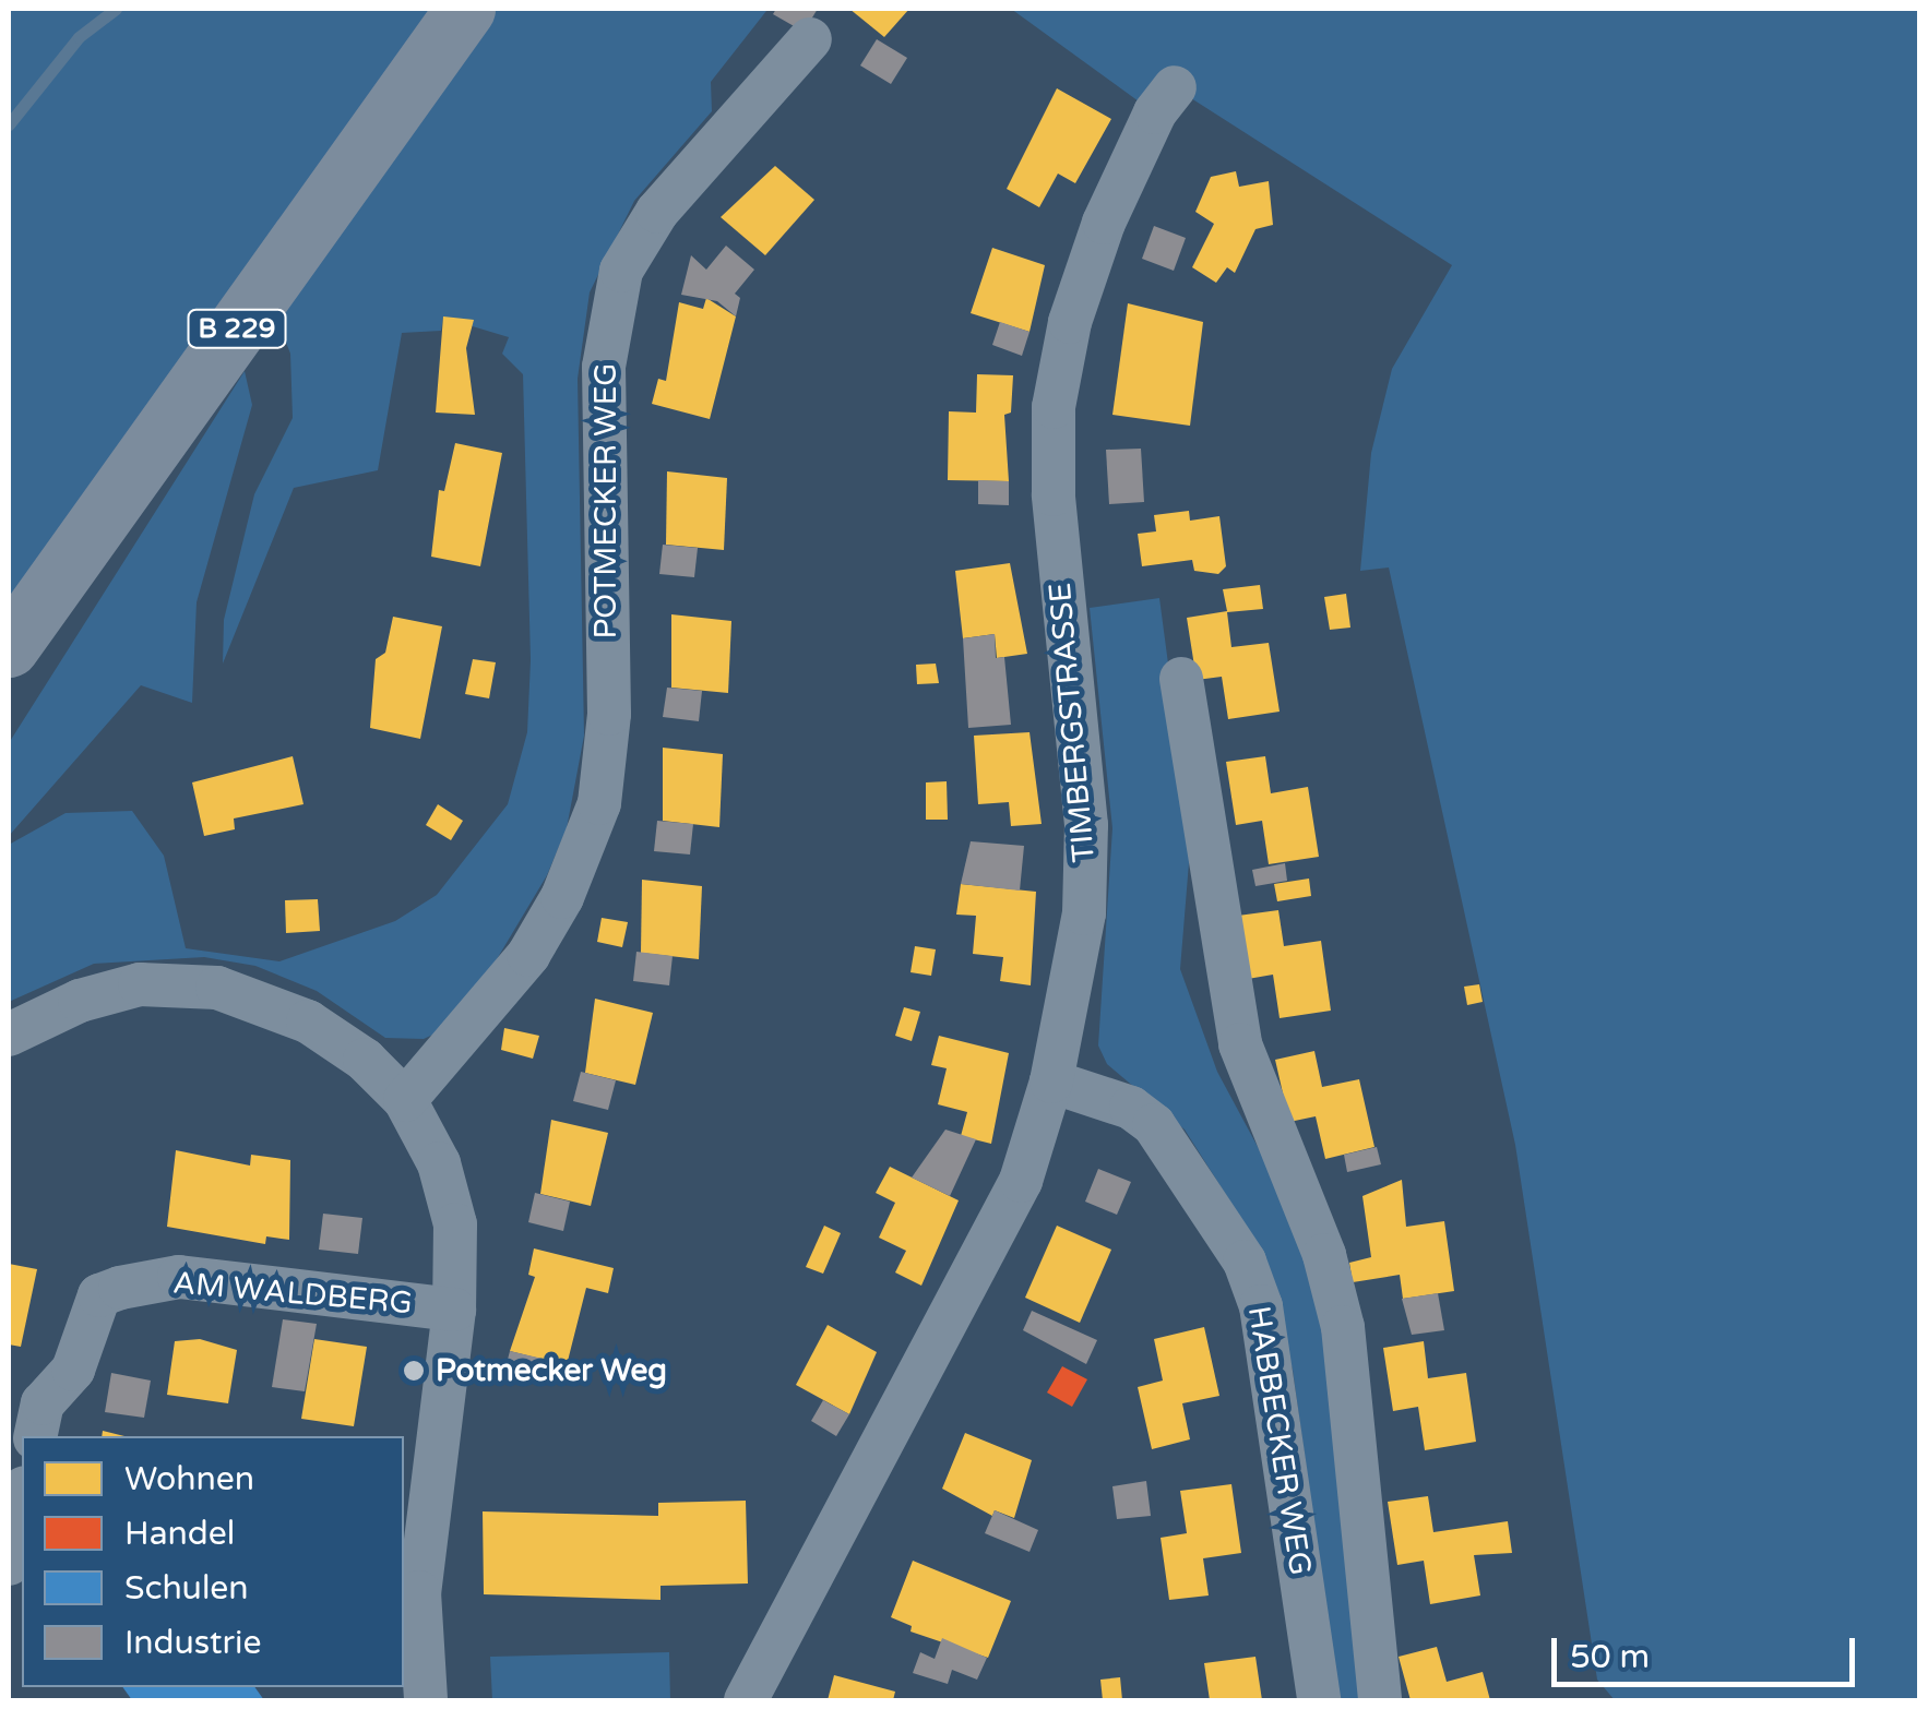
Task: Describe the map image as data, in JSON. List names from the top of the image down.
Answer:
{
  "streets": {
    "main road": ["B 229"],
    "street": [
      "POTMECKER WEG",
      "TIMBERGSTRASSE",
      "AM WALDBERG",
      "HABBECKER WEG"
    ]
  },
  "crossings": [
    ["POTMECKER WEG", "AM WALDBERG"],
    ["TIMBERGSTRASSE", "HABBECKER WEG"]
  ],
  "places": ["Potmecker Weg"],
  "legend": [
    "Wohnen",
    "Handel",
    "Schulen",
    "Industrie"
  ],
  "scale_bar": "50 m"
}
